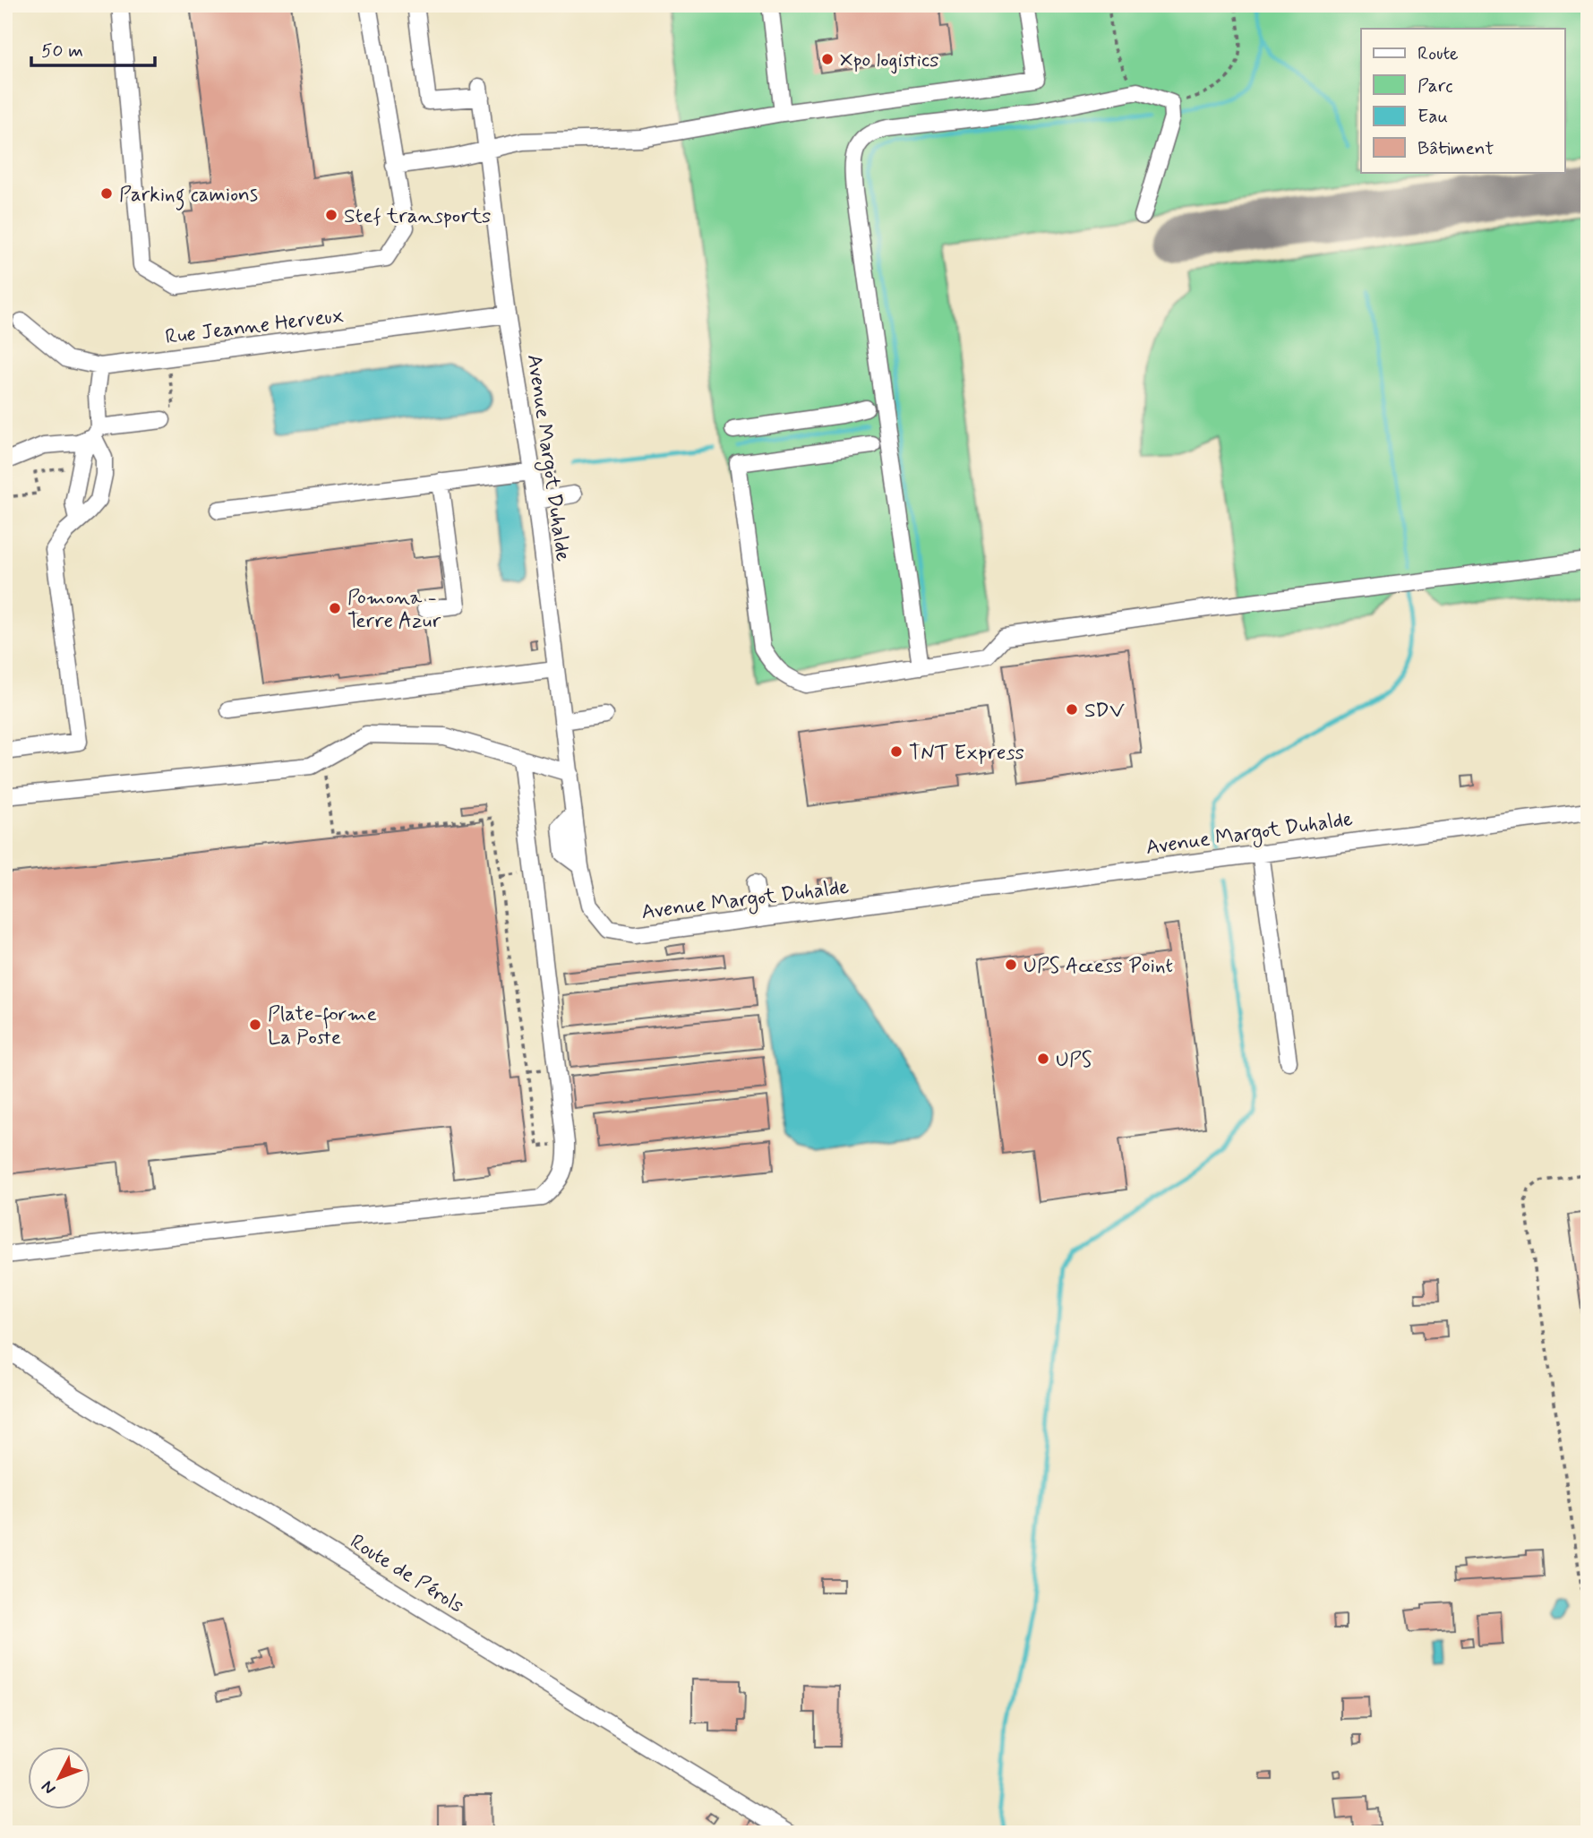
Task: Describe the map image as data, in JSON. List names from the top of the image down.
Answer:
{
  "streets": {
    "street": ["Rue Jeanne Herveux", "Avenue Margot Duhalde", "Route de Pérols"]
  },
  "crossings": [
    ["Rue Jeanne Herveux", "Avenue Margot Duhalde"]
  ],
  "places": [
    "Xpo logistics",
    "Parking camions",
    "Stef transports",
    "Pomona - Terre Azur",
    "SDV",
    "TNT Express",
    "UPS Access Point",
    "Plate-forme La Poste",
    "UPS"
  ],
  "legend": [
    "Route",
    "Parc",
    "Eau",
    "Bâtiment"
  ],
  "scale_bar": "50 m",
  "north": "bottom left"
}
